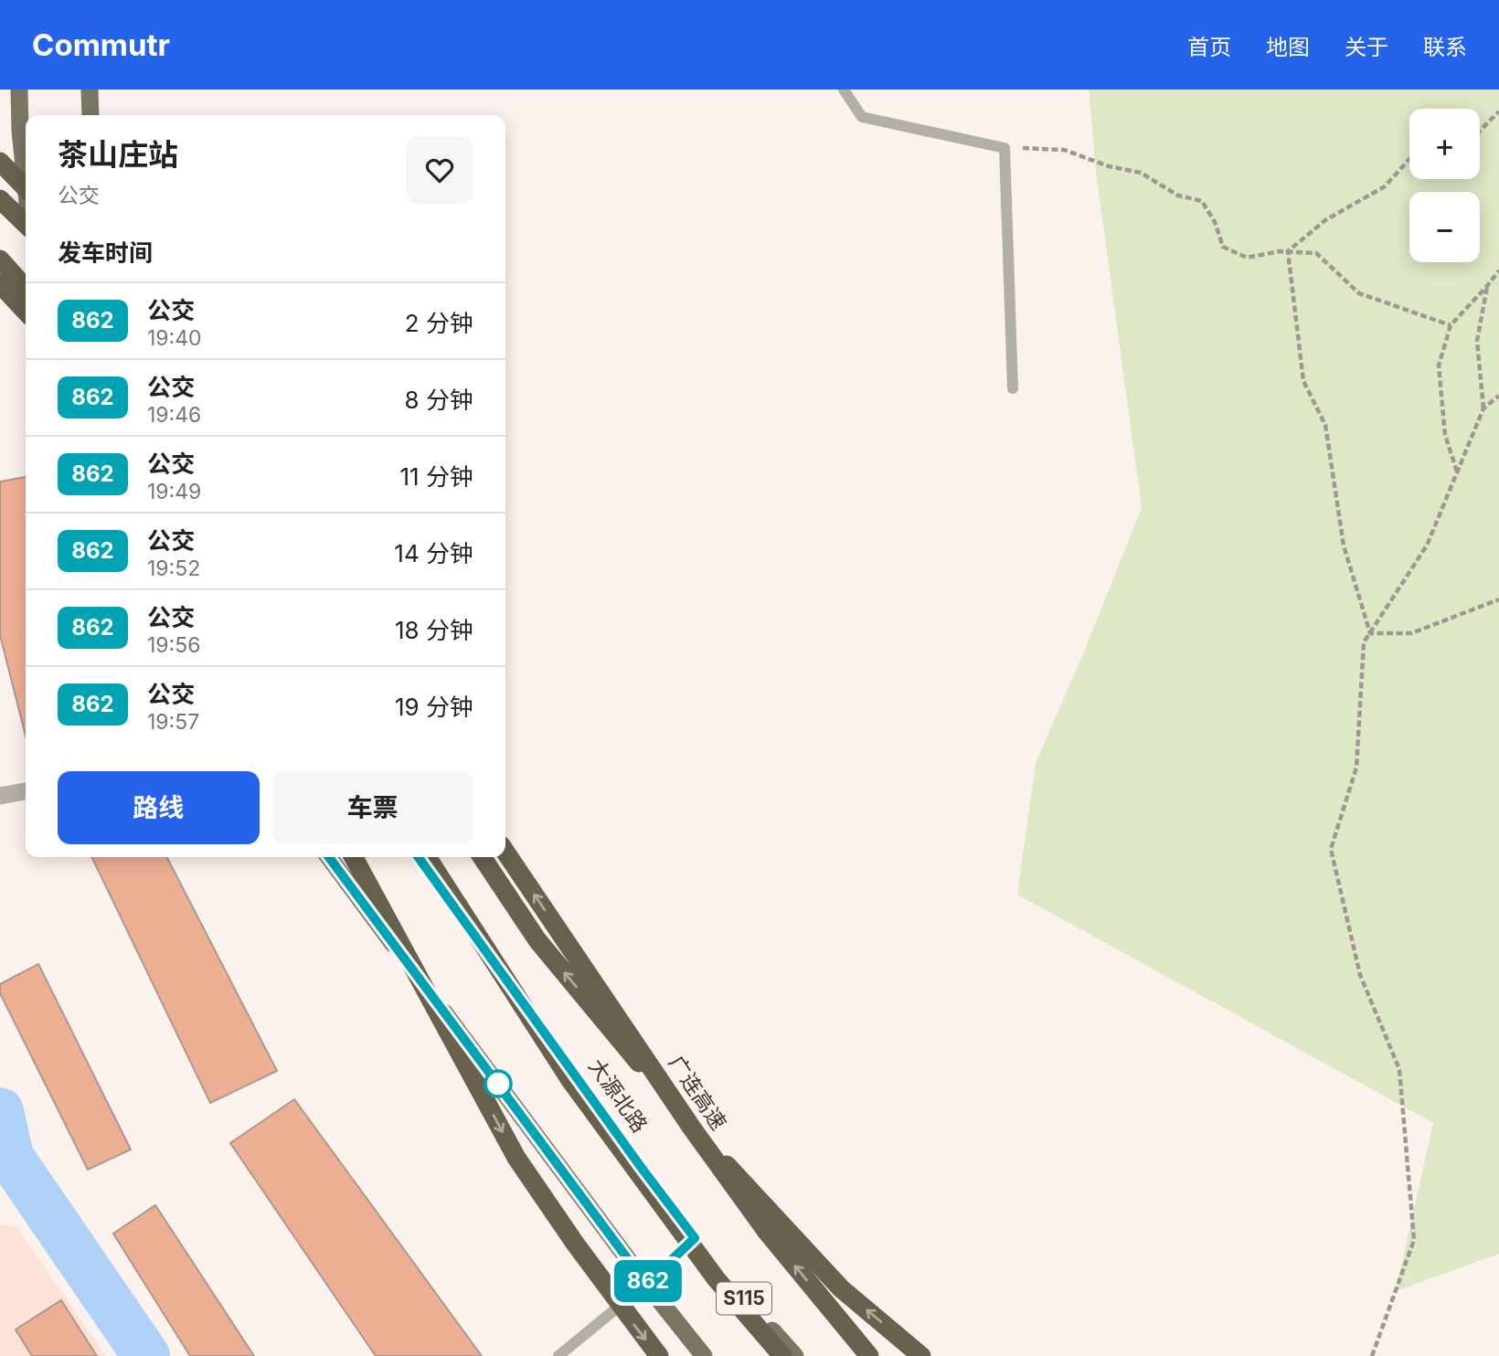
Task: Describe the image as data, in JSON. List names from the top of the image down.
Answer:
{
  "streets": {
    "highway": ["广连高速"],
    "main road": ["大源北路", "S115"]
  },
  "lines": ["bus line 862"],
  "page": {
    "header": "Commutr",
    "nav": [
      "首页",
      "地图",
      "关于",
      "联系"
    ],
    "on_map": "862",
    "map_buttons": ["+", "−"],
    "heading": [
      ["茶山庄站", "公交"],
      "发车时间"
    ],
    "list": [
      {
        "mark": "862",
        "name": "公交",
        "note": "19:40",
        "value": "2 分钟"
      },
      {
        "mark": "862",
        "name": "公交",
        "note": "19:46",
        "value": "8 分钟"
      },
      {
        "mark": "862",
        "name": "公交",
        "note": "19:49",
        "value": "11 分钟"
      },
      {
        "mark": "862",
        "name": "公交",
        "note": "19:52",
        "value": "14 分钟"
      },
      {
        "mark": "862",
        "name": "公交",
        "note": "19:56",
        "value": "18 分钟"
      },
      {
        "mark": "862",
        "name": "公交",
        "note": "19:57",
        "value": "19 分钟"
      }
    ],
    "buttons": ["路线", "车票"]
  }
}
